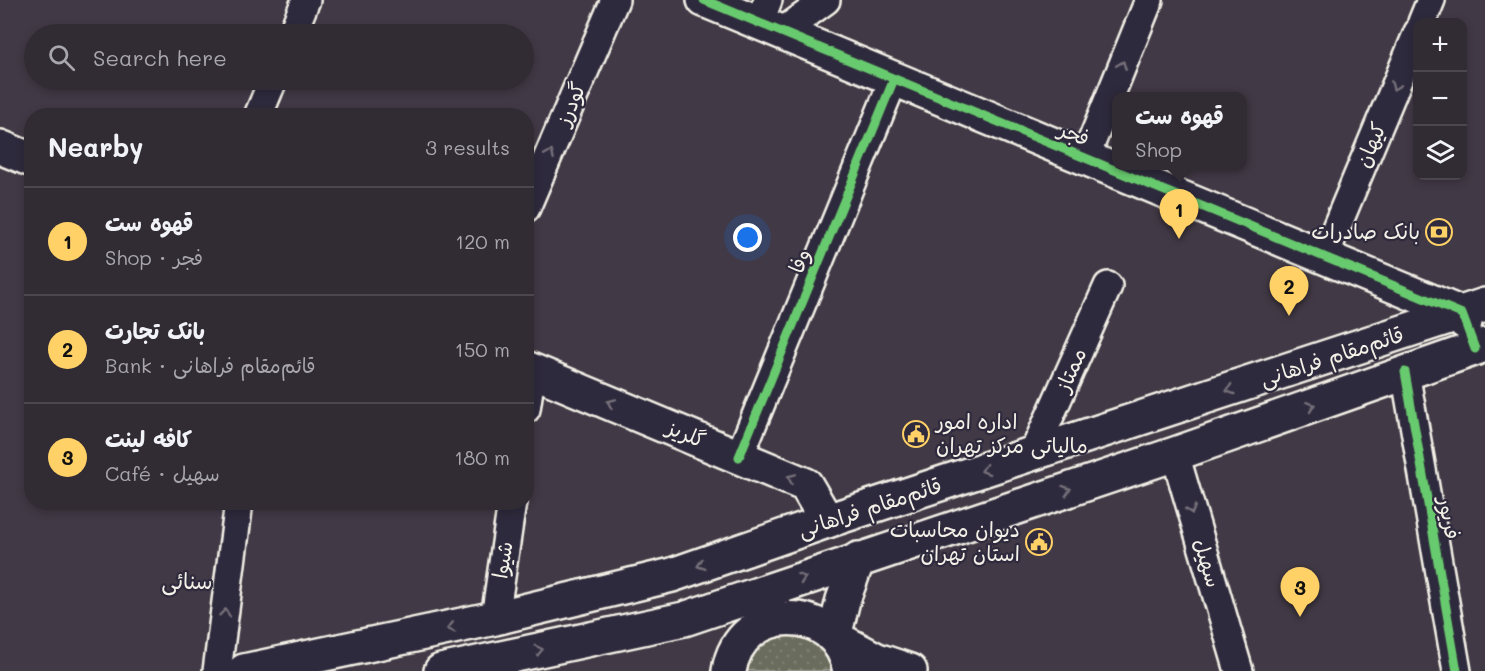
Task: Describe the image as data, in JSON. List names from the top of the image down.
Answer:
{
  "streets": {
    "main road": ["فجر", "قائم‌مقام فراهانی", "گلریز"],
    "street": [
      "گودرز",
      "کیهان",
      "وفا",
      "ممتاز",
      "فریور",
      "شیوا",
      "سهیل"
    ]
  },
  "crossings": [
    ["فجر", "کیهان"],
    ["فجر", "وفا"],
    ["فجر", "قائم‌مقام فراهانی"],
    ["وفا", "گلریز"],
    ["قائم‌مقام فراهانی", "ممتاز"],
    ["قائم‌مقام فراهانی", "گلریز"],
    ["قائم‌مقام فراهانی", "فریور"],
    ["قائم‌مقام فراهانی", "شیوا"],
    ["قائم‌مقام فراهانی", "سهیل"]
  ],
  "one_way": [
    "گودرز",
    "کیهان",
    "گلریز",
    "سهیل"
  ],
  "districts": ["سنائی"],
  "places": {
    "bank": ["بانک صادرات"],
    "public building": ["اداره امور مالیاتی مرکز تهران", "دیوان محاسبات استان تهران"]
  },
  "page": {
    "map_buttons": ["+", "−"],
    "search": "Search here",
    "popup": ["قهوه ست", "Shop"],
    "heading": ["Nearby", "3 results"],
    "list": [
      {
        "mark": "1",
        "name": "قهوه ست",
        "note": "Shop · فجر",
        "value": "120 m"
      },
      {
        "mark": "2",
        "name": "بانک تجارت",
        "note": "Bank · قائم‌مقام فراهانی",
        "value": "150 m"
      },
      {
        "mark": "3",
        "name": "کافه لینت",
        "note": "Café · سهیل",
        "value": "180 m"
      }
    ],
    "pins": ["1", "2", "3"]
  }
}
